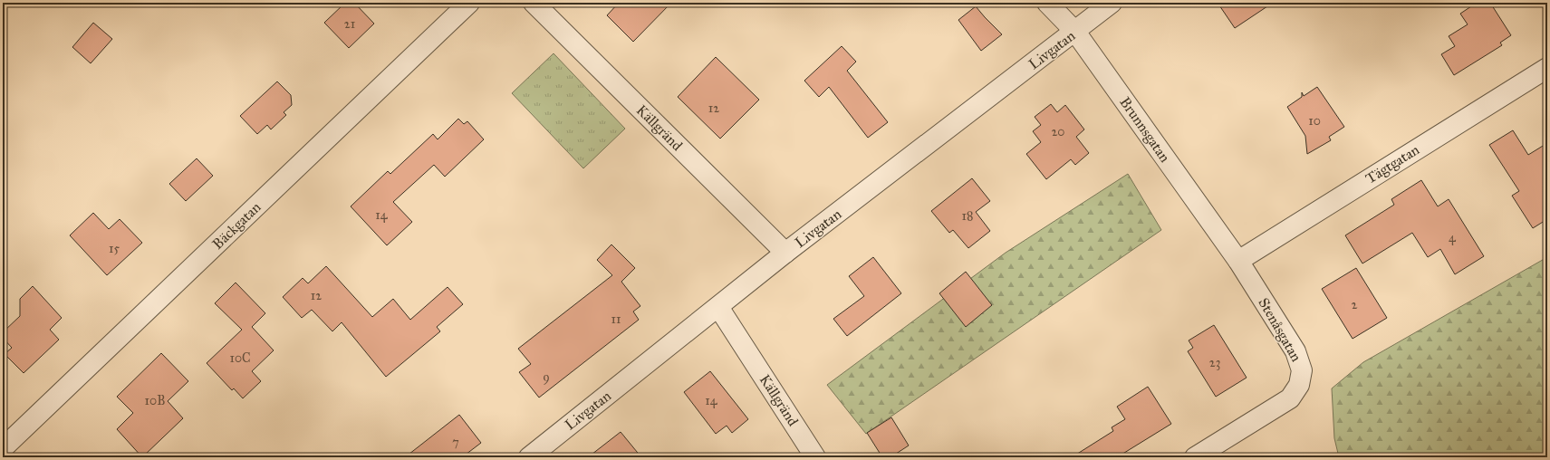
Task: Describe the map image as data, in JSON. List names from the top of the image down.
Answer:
{
  "streets": {
    "street": [
      "Livgatan",
      "Källgränd",
      "Brunnsgatan",
      "Tägtgatan",
      "Bäckgatan",
      "Stenåsgatan"
    ]
  },
  "crossings": [
    ["Livgatan", "Källgränd"],
    ["Livgatan", "Brunnsgatan"],
    ["Brunnsgatan", "Tägtgatan"],
    ["Brunnsgatan", "Stenåsgatan"],
    ["Tägtgatan", "Stenåsgatan"]
  ],
  "house_numbers": [
    "21",
    "12",
    "10",
    "20",
    "14",
    "18",
    "4",
    "15",
    "12",
    "2",
    "11",
    "10C",
    "23",
    "9",
    "10B",
    "14",
    "7"
  ]
}
